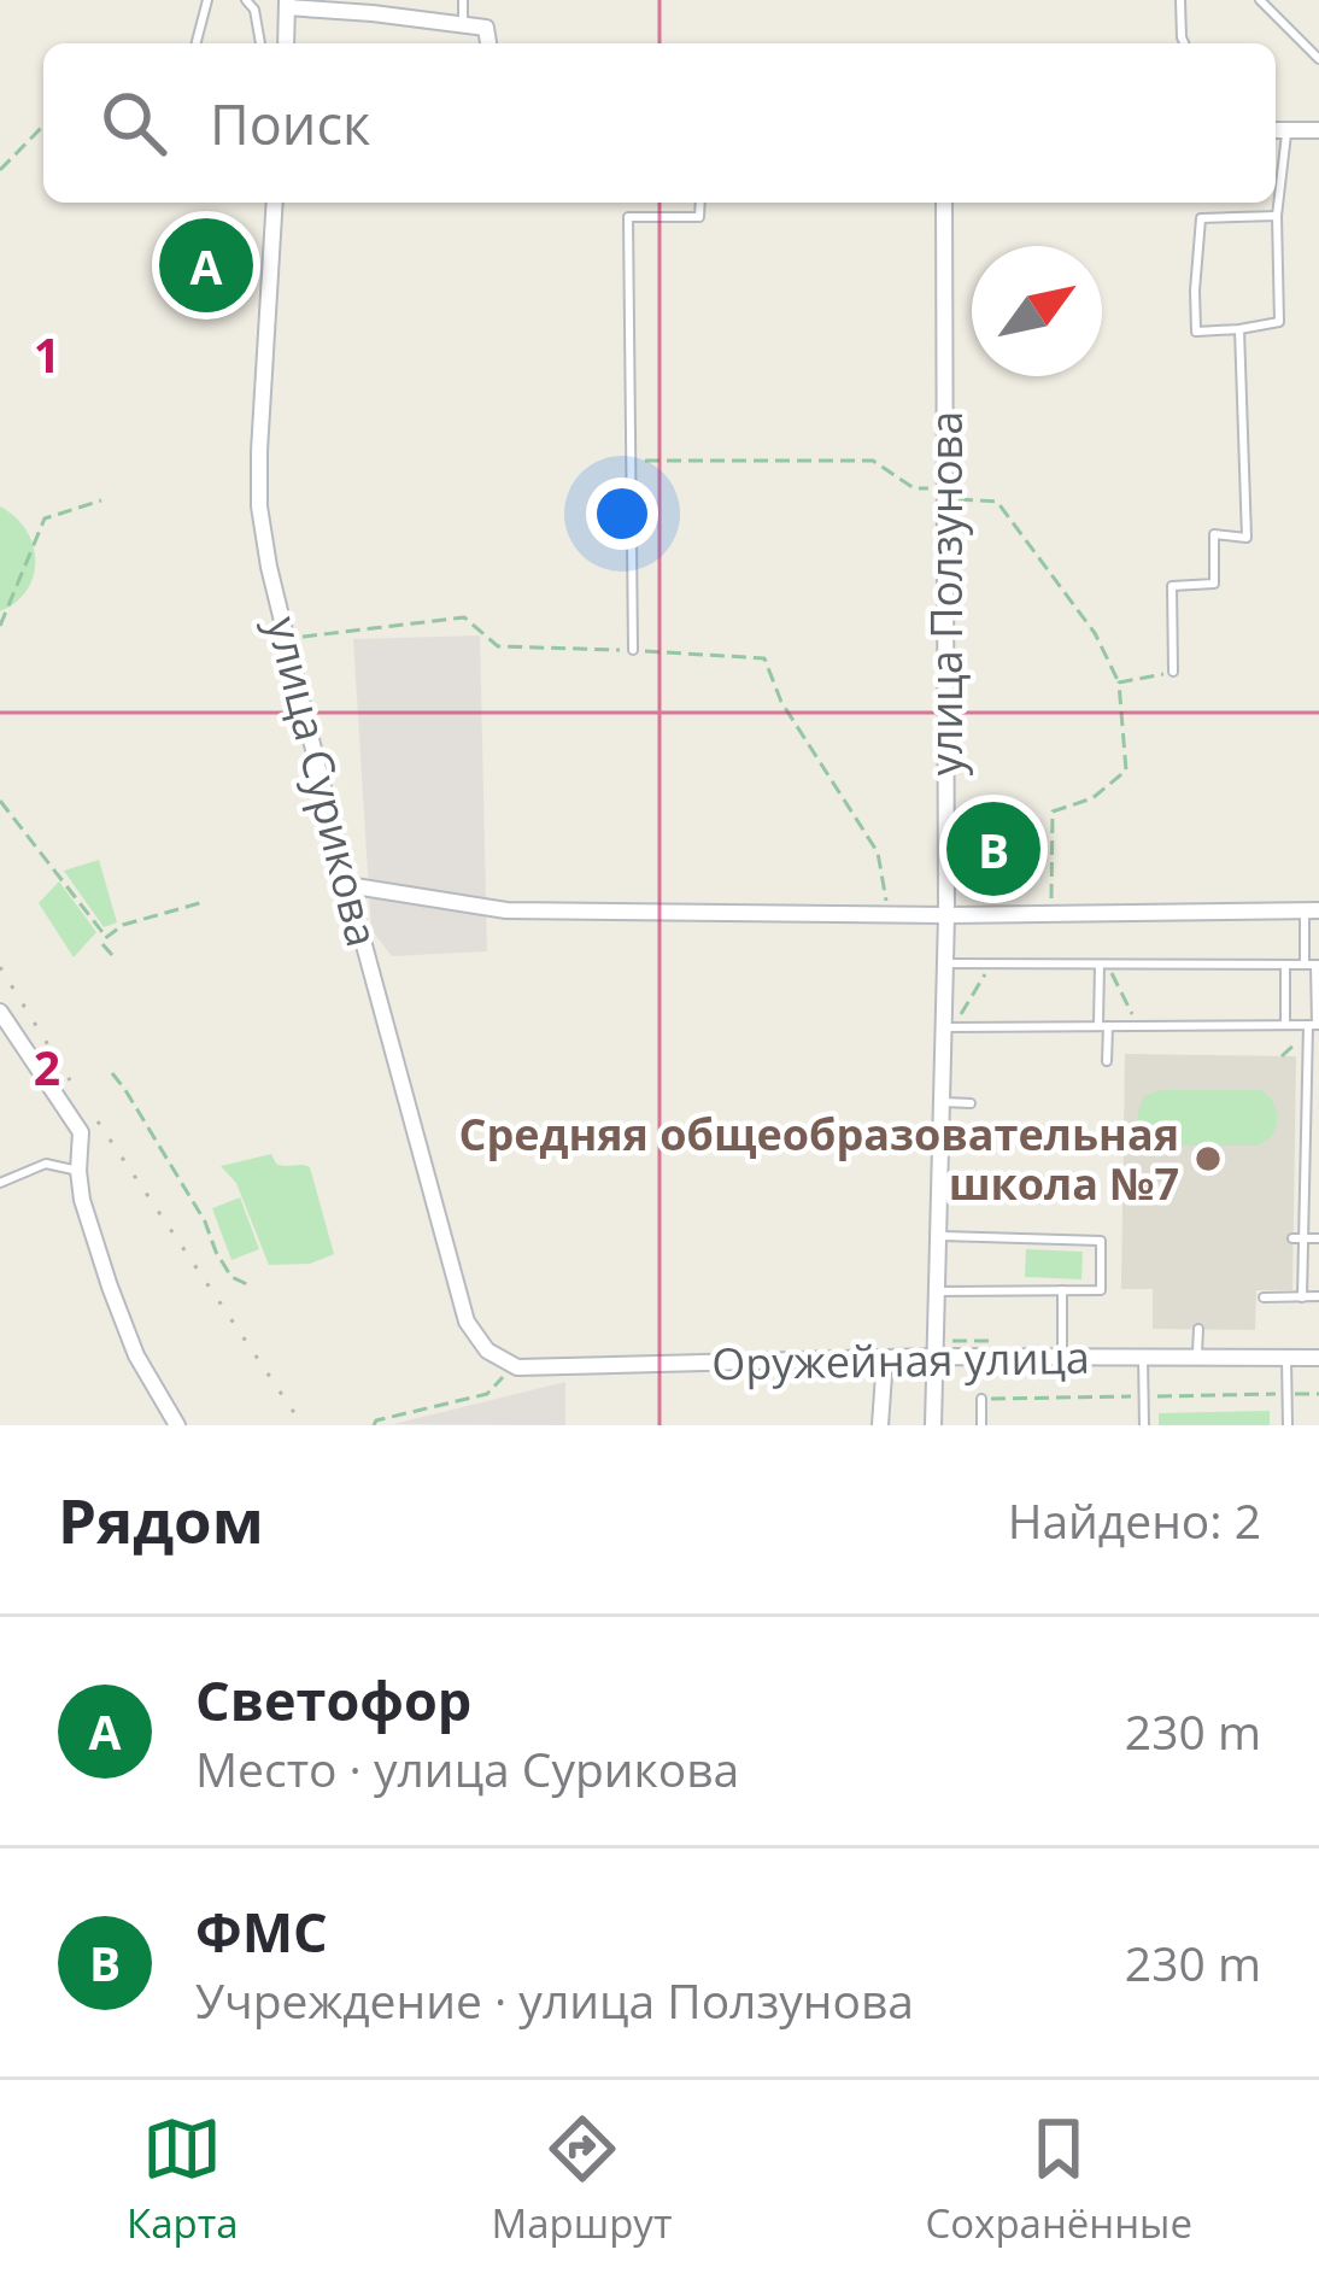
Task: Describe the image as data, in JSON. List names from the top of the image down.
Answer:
{
  "streets": {
    "street": ["улица Ползунова", "улица Сурикова", "Оружейная улица"]
  },
  "crossings": [
    ["улица Ползунова", "Оружейная улица"],
    ["улица Сурикова", "Оружейная улица"]
  ],
  "places": ["Средняя общеобразовательная школа №7"],
  "north": "top right",
  "page": {
    "search": "Поиск",
    "pins": ["A", "B"],
    "heading": ["Рядом", "Найдено: 2"],
    "list": [
      {
        "mark": "A",
        "name": "Светофор",
        "note": "Место · улица Сурикова",
        "value": "230 m"
      },
      {
        "mark": "B",
        "name": "ФМС",
        "note": "Учреждение · улица Ползунова",
        "value": "230 m"
      }
    ],
    "nav": ["Карта", "Маршрут", "Сохранённые"]
  },
  "grid": {
    "rows": ["1", "2"]
  }
}
